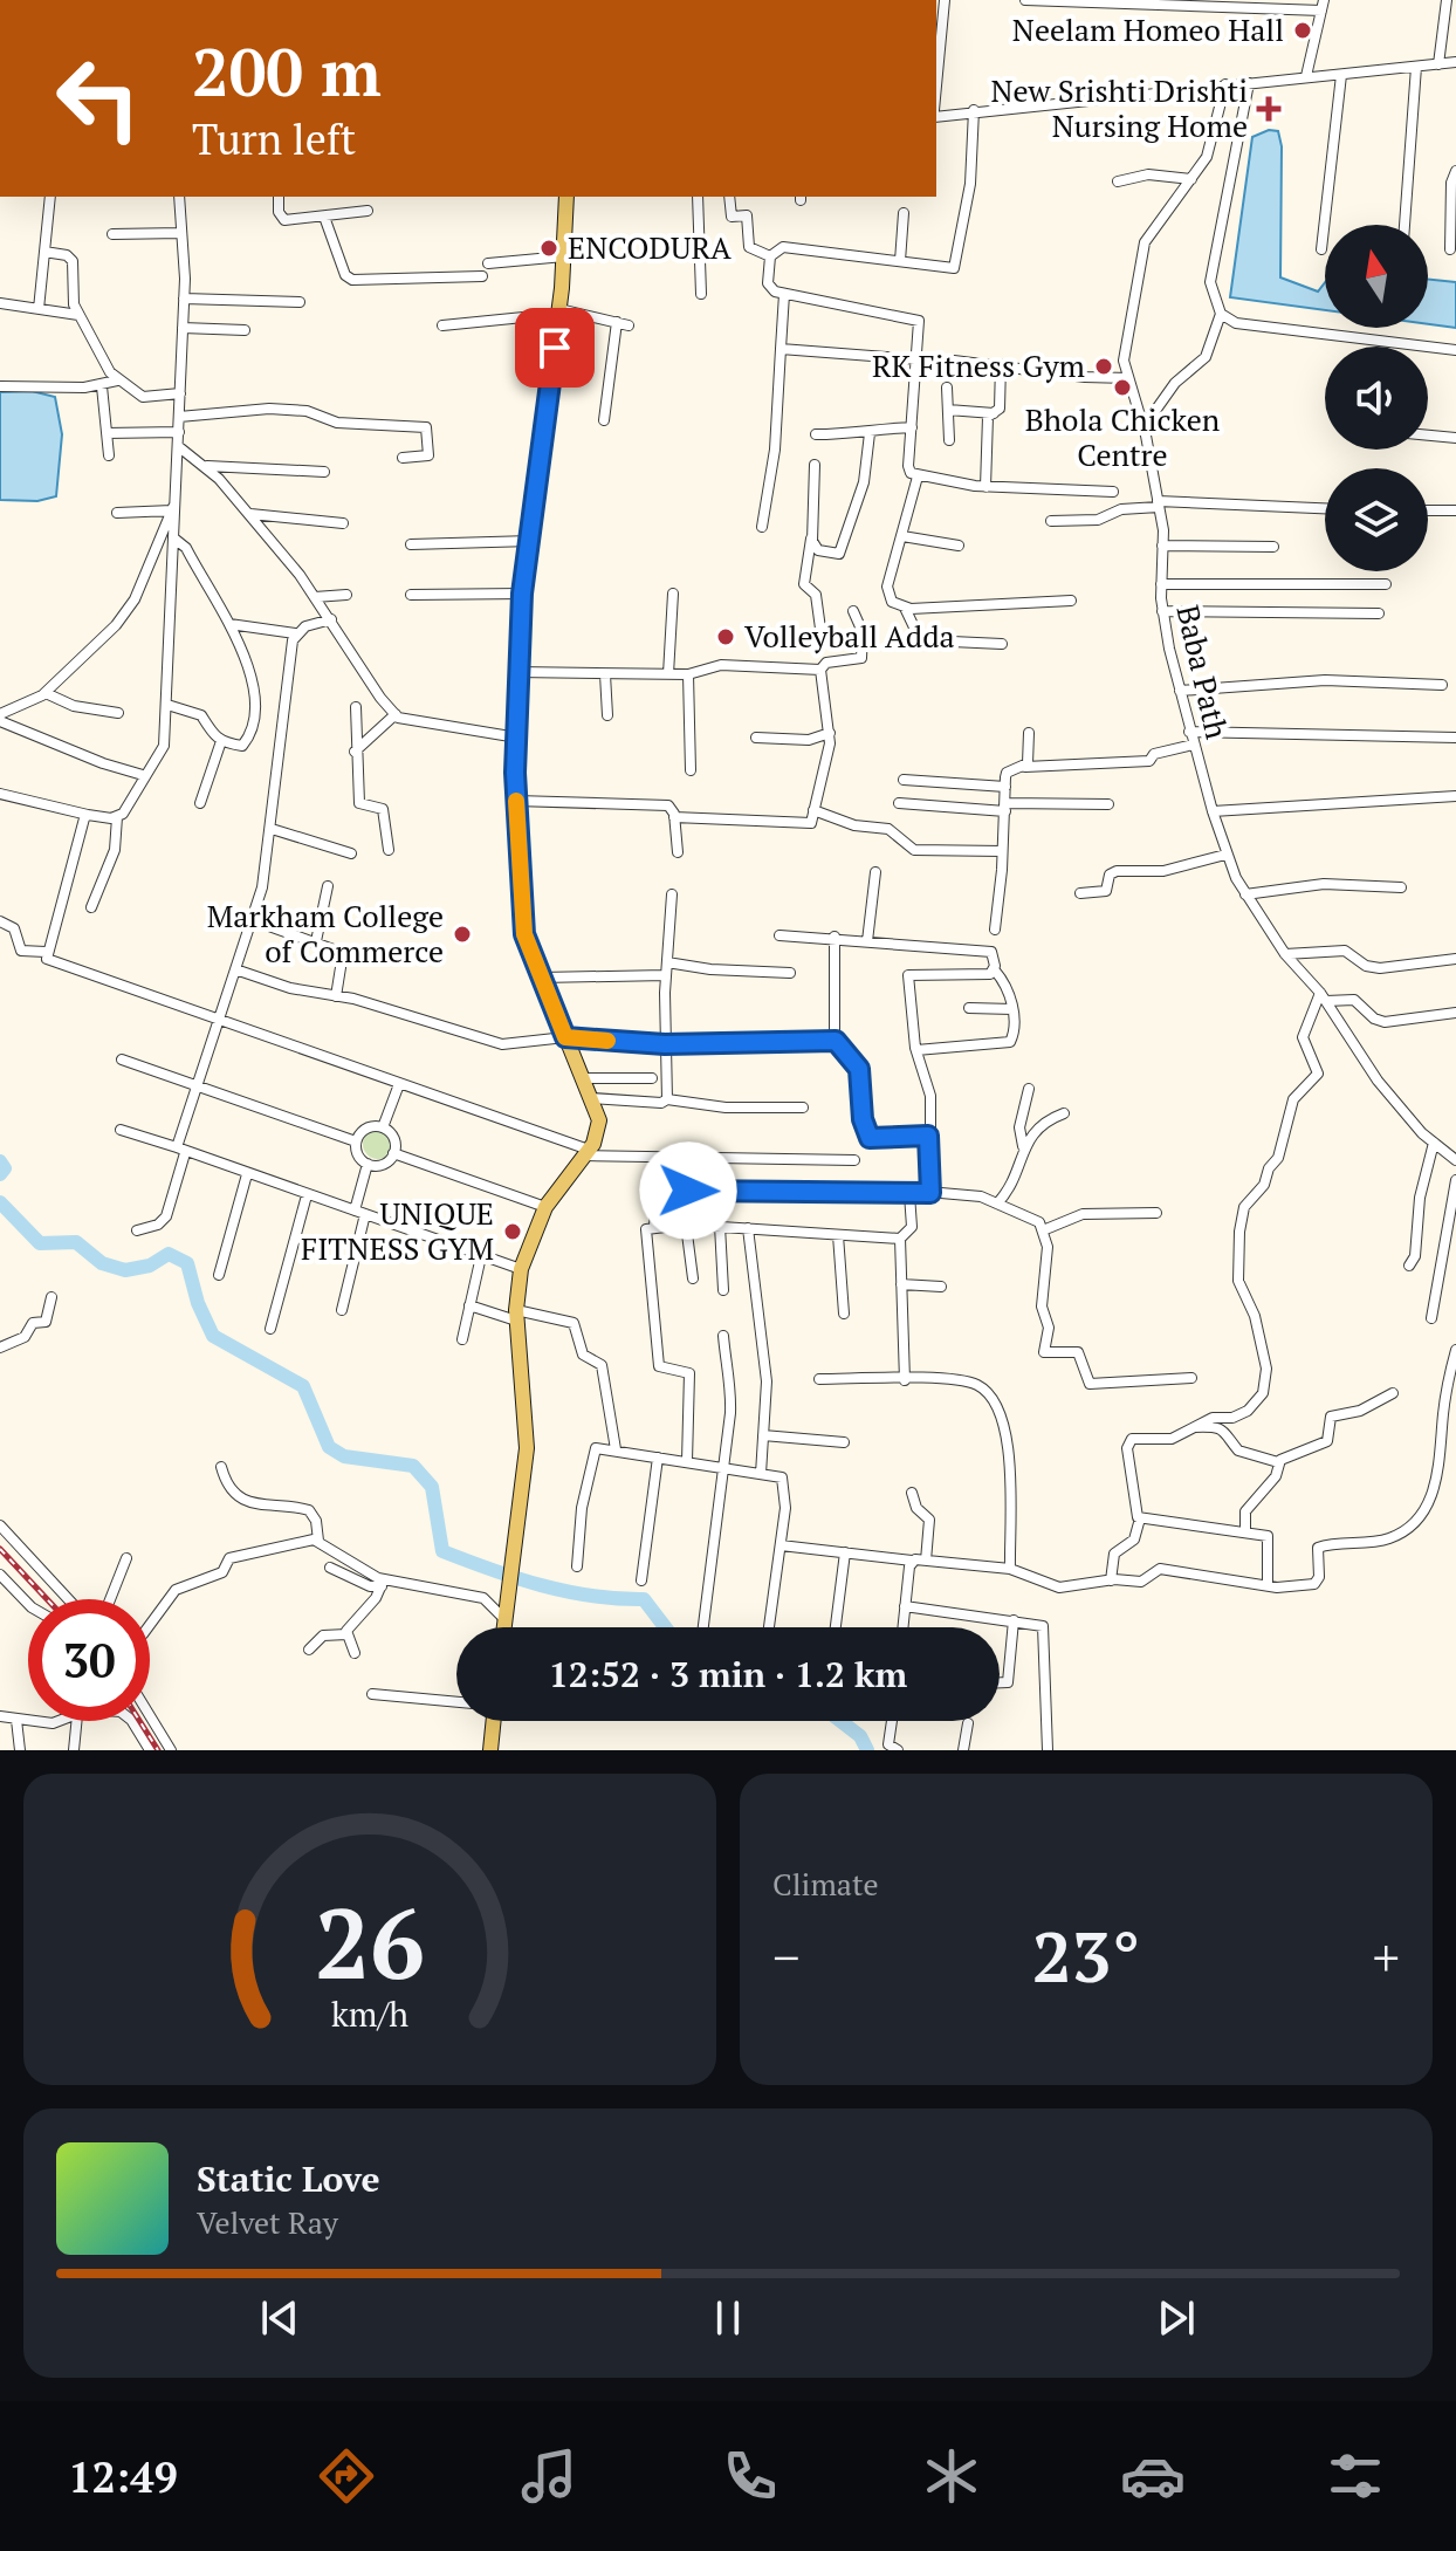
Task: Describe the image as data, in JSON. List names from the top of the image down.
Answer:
{
  "streets": {
    "street": ["Baba Path"]
  },
  "places": {
    "other": [
      "Neelam Homeo Hall",
      "ENCODURA",
      "RK Fitness Gym",
      "Bhola Chicken Centre",
      "Volleyball Adda",
      "Markham College of Commerce",
      "UNIQUE FITNESS GYM"
    ],
    "health": ["New Srishti Drishti Nursing Home"]
  },
  "north": "top",
  "page": {
    "turn": ["200 m", "Turn left"],
    "limit": "30",
    "trip": "12:52 · 3 min · 1.2 km",
    "tile": "Climate",
    "heat": ["−", "23°", "+"],
    "song": ["Static Love", "Velvet Ray"],
    "tabs": "12:49",
    "gauge": ["26", "km/h"]
  }
}
